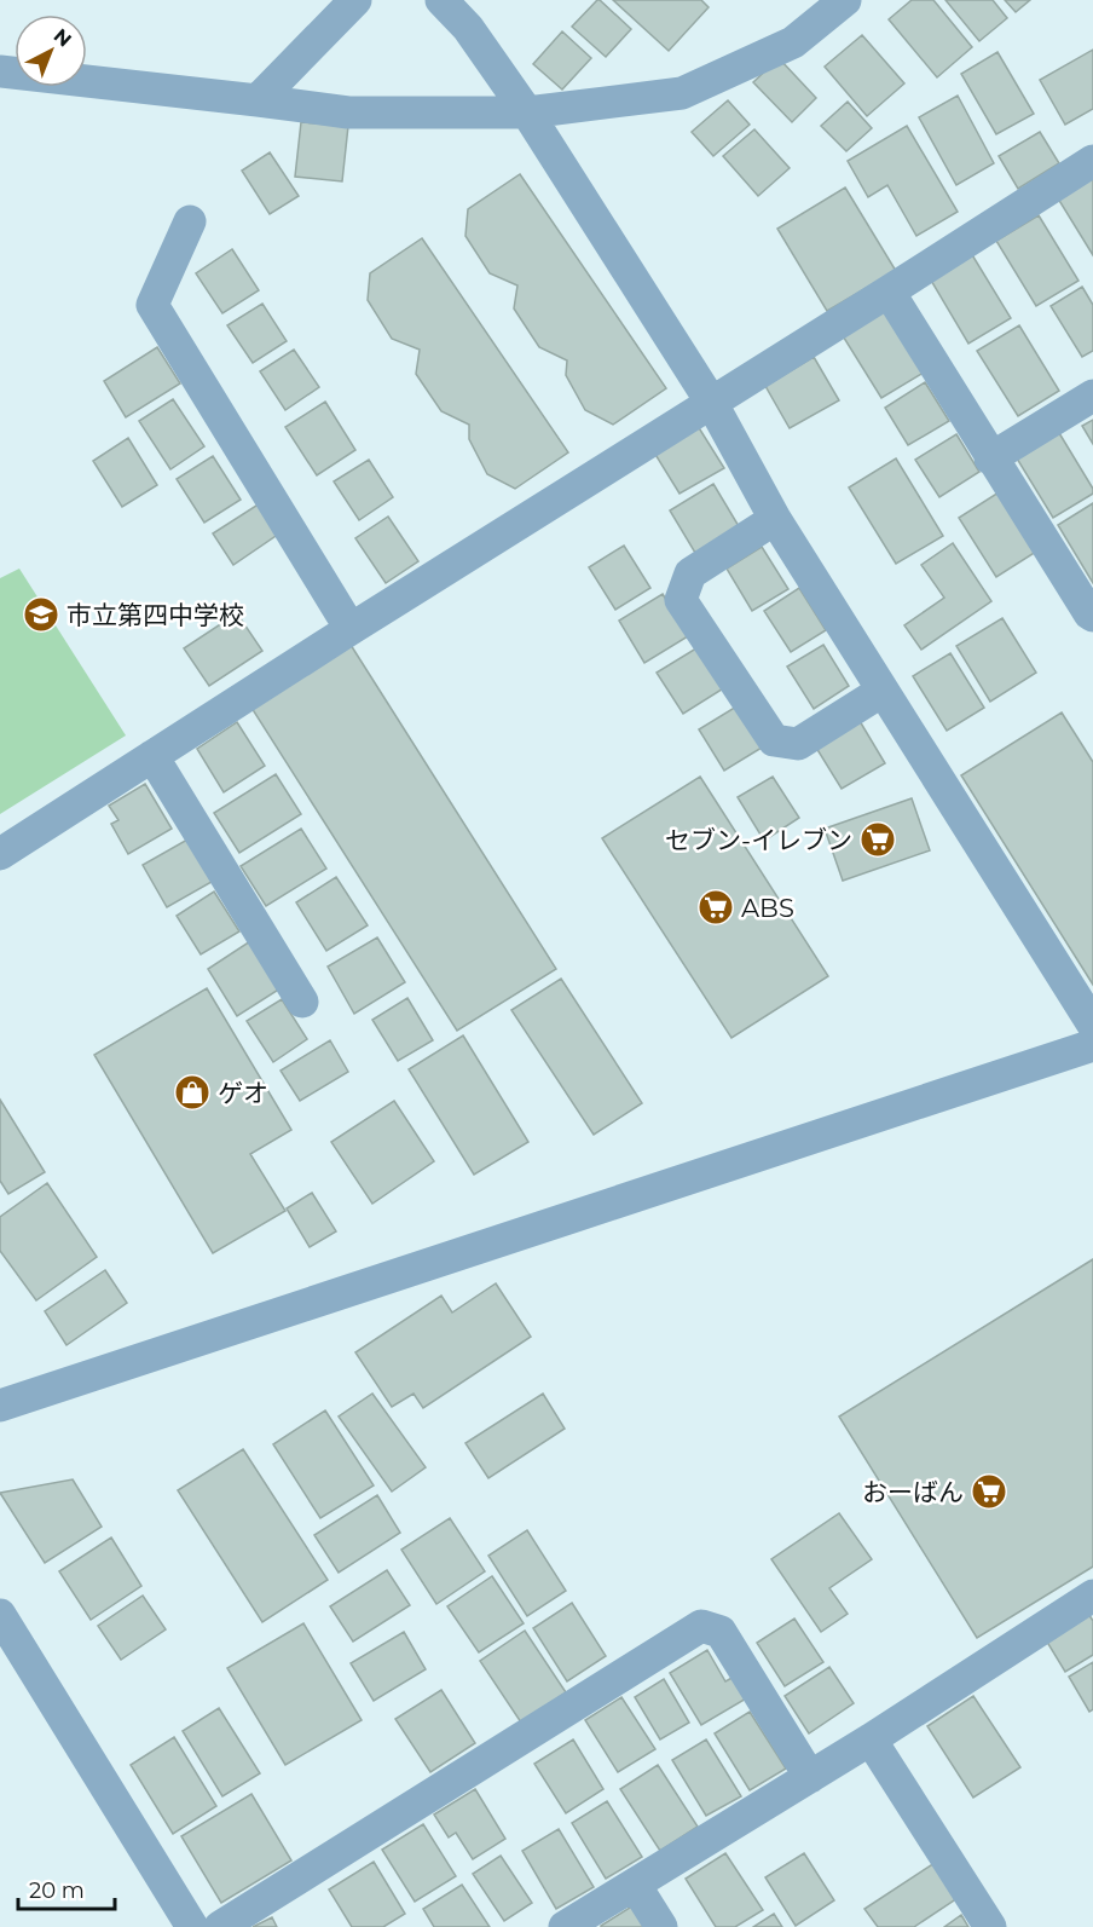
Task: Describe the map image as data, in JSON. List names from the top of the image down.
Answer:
{
  "places": {
    "school or university": ["市立第四中学校"],
    "supermarket": ["セブン-イレブン", "ABS", "おーばん"],
    "shop": ["ゲオ"]
  },
  "scale_bar": "20 m",
  "north": "top right"
}
